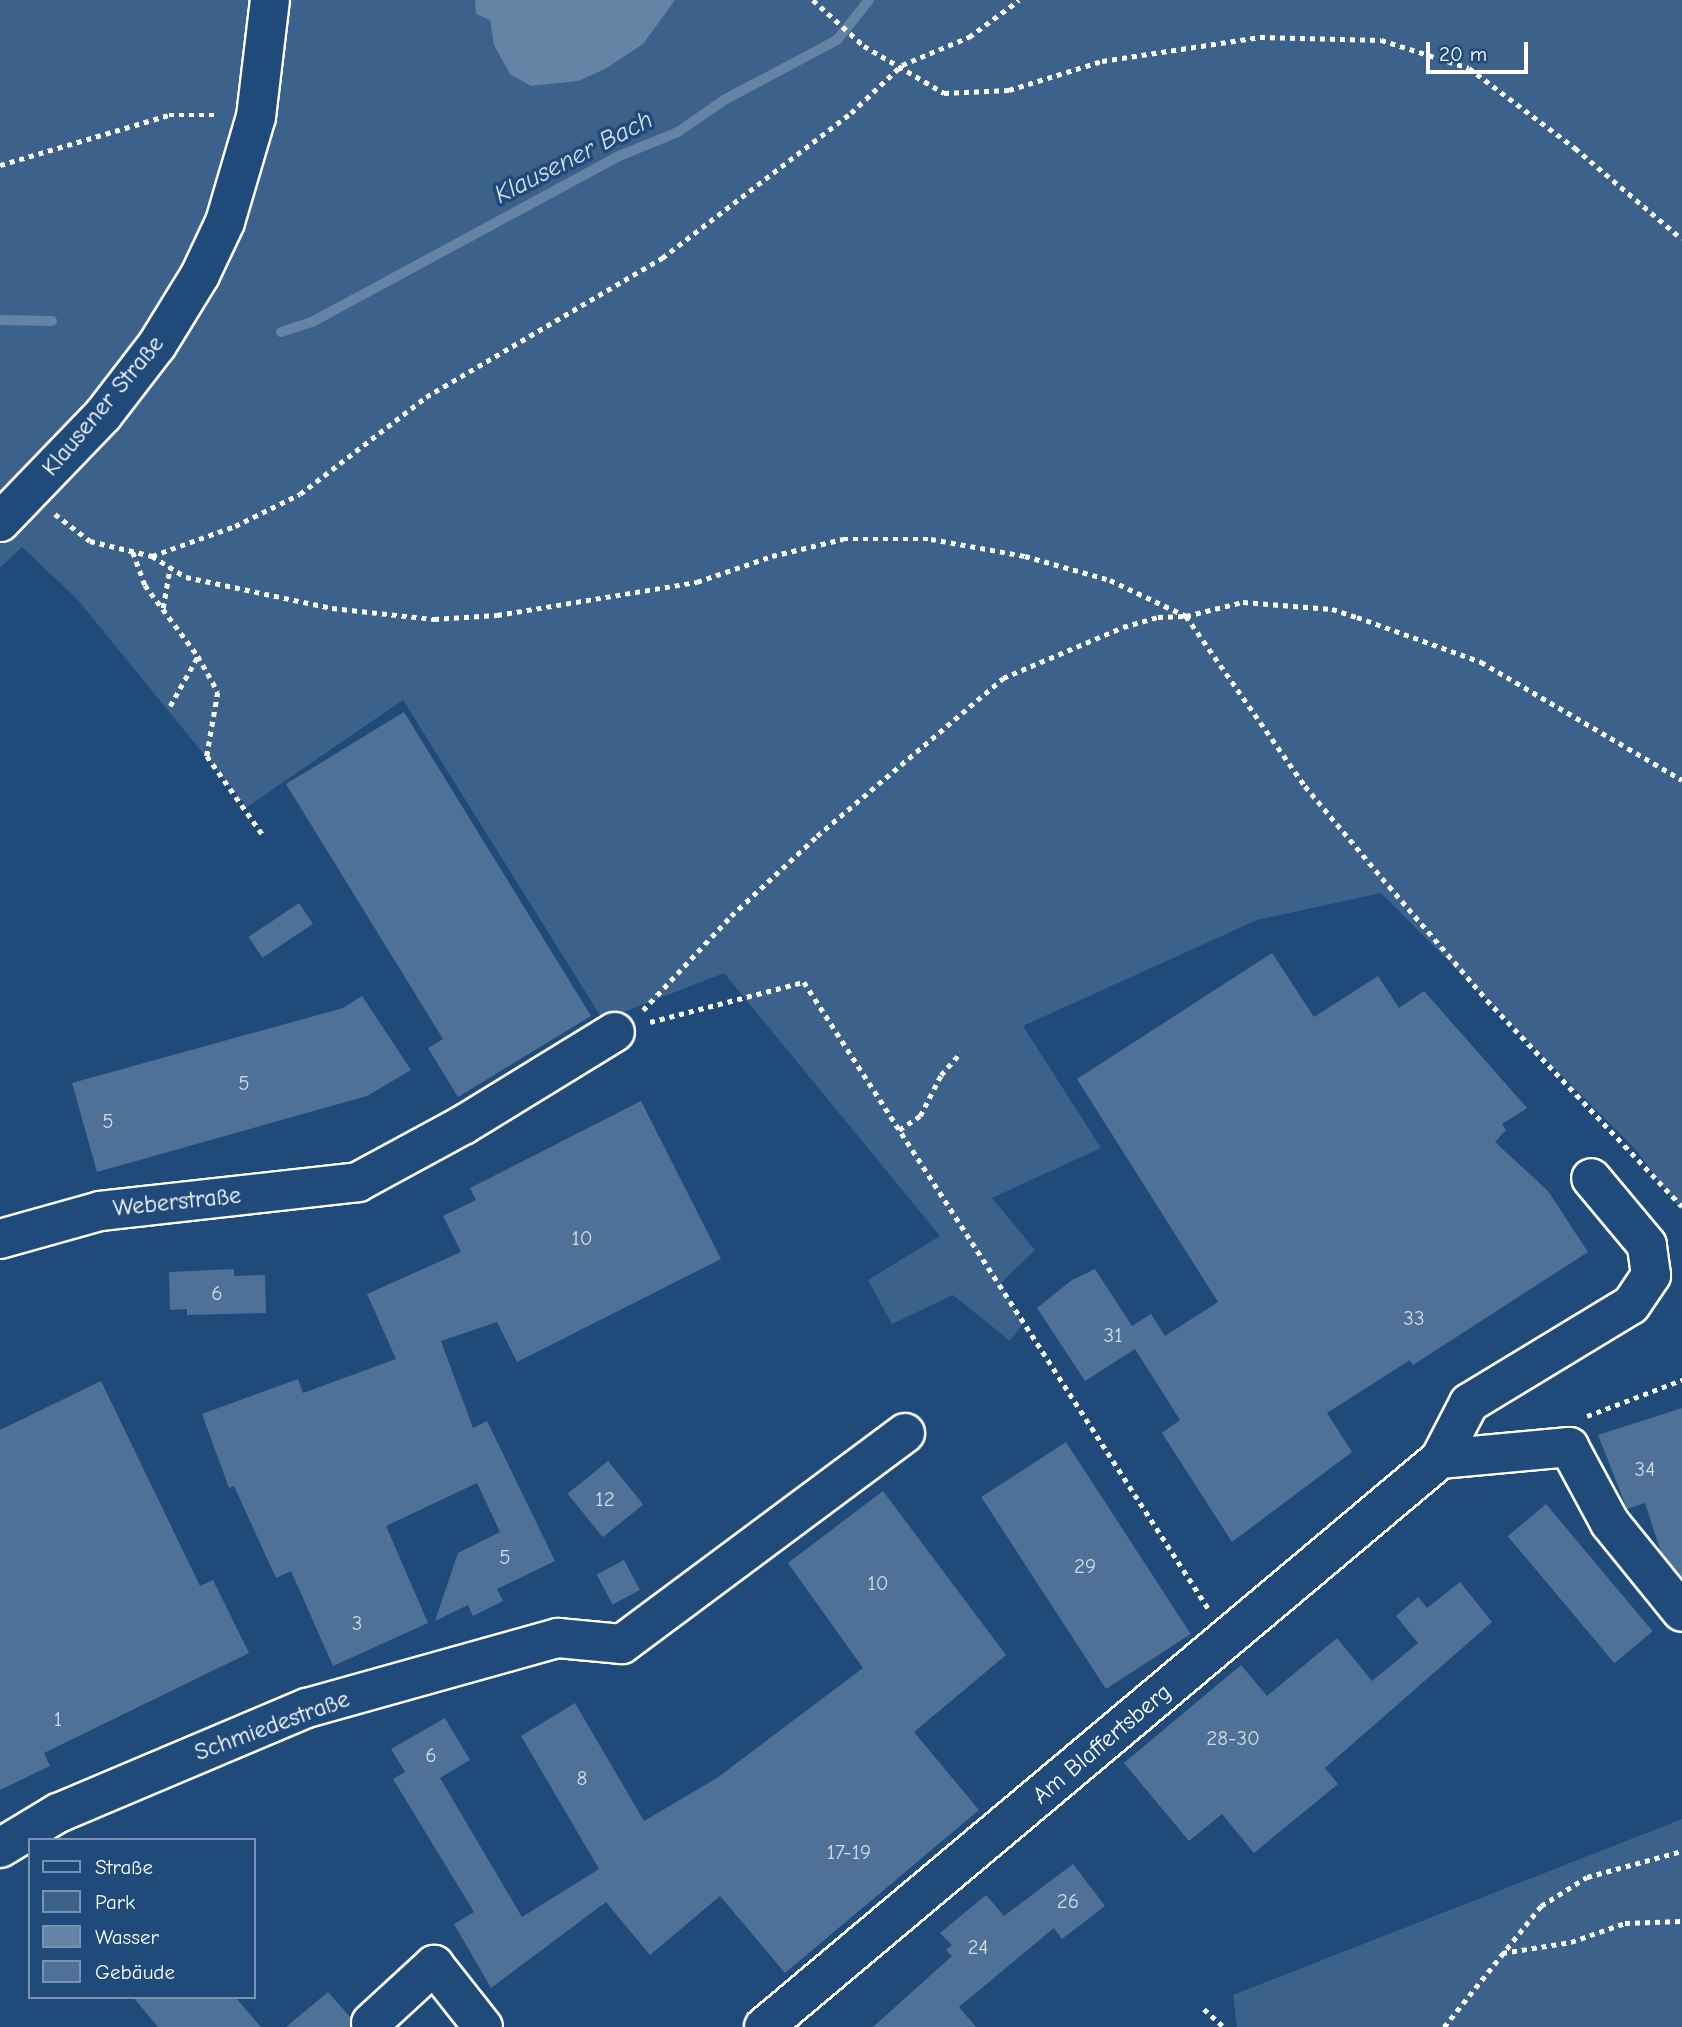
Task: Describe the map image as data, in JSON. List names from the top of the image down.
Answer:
{
  "streets": {
    "street": [
      "Klausener Straße",
      "Weberstraße",
      "Schmiedestraße",
      "Am Blaffertsberg"
    ]
  },
  "water": ["Klausener Bach"],
  "house_numbers": [
    "5",
    "5",
    "10",
    "6",
    "33",
    "31",
    "34",
    "12",
    "5",
    "29",
    "10",
    "3",
    "1",
    "28-30",
    "6",
    "8",
    "17-19",
    "26",
    "24"
  ],
  "legend": [
    "Straße",
    "Park",
    "Wasser",
    "Gebäude"
  ],
  "scale_bar": "20 m"
}
